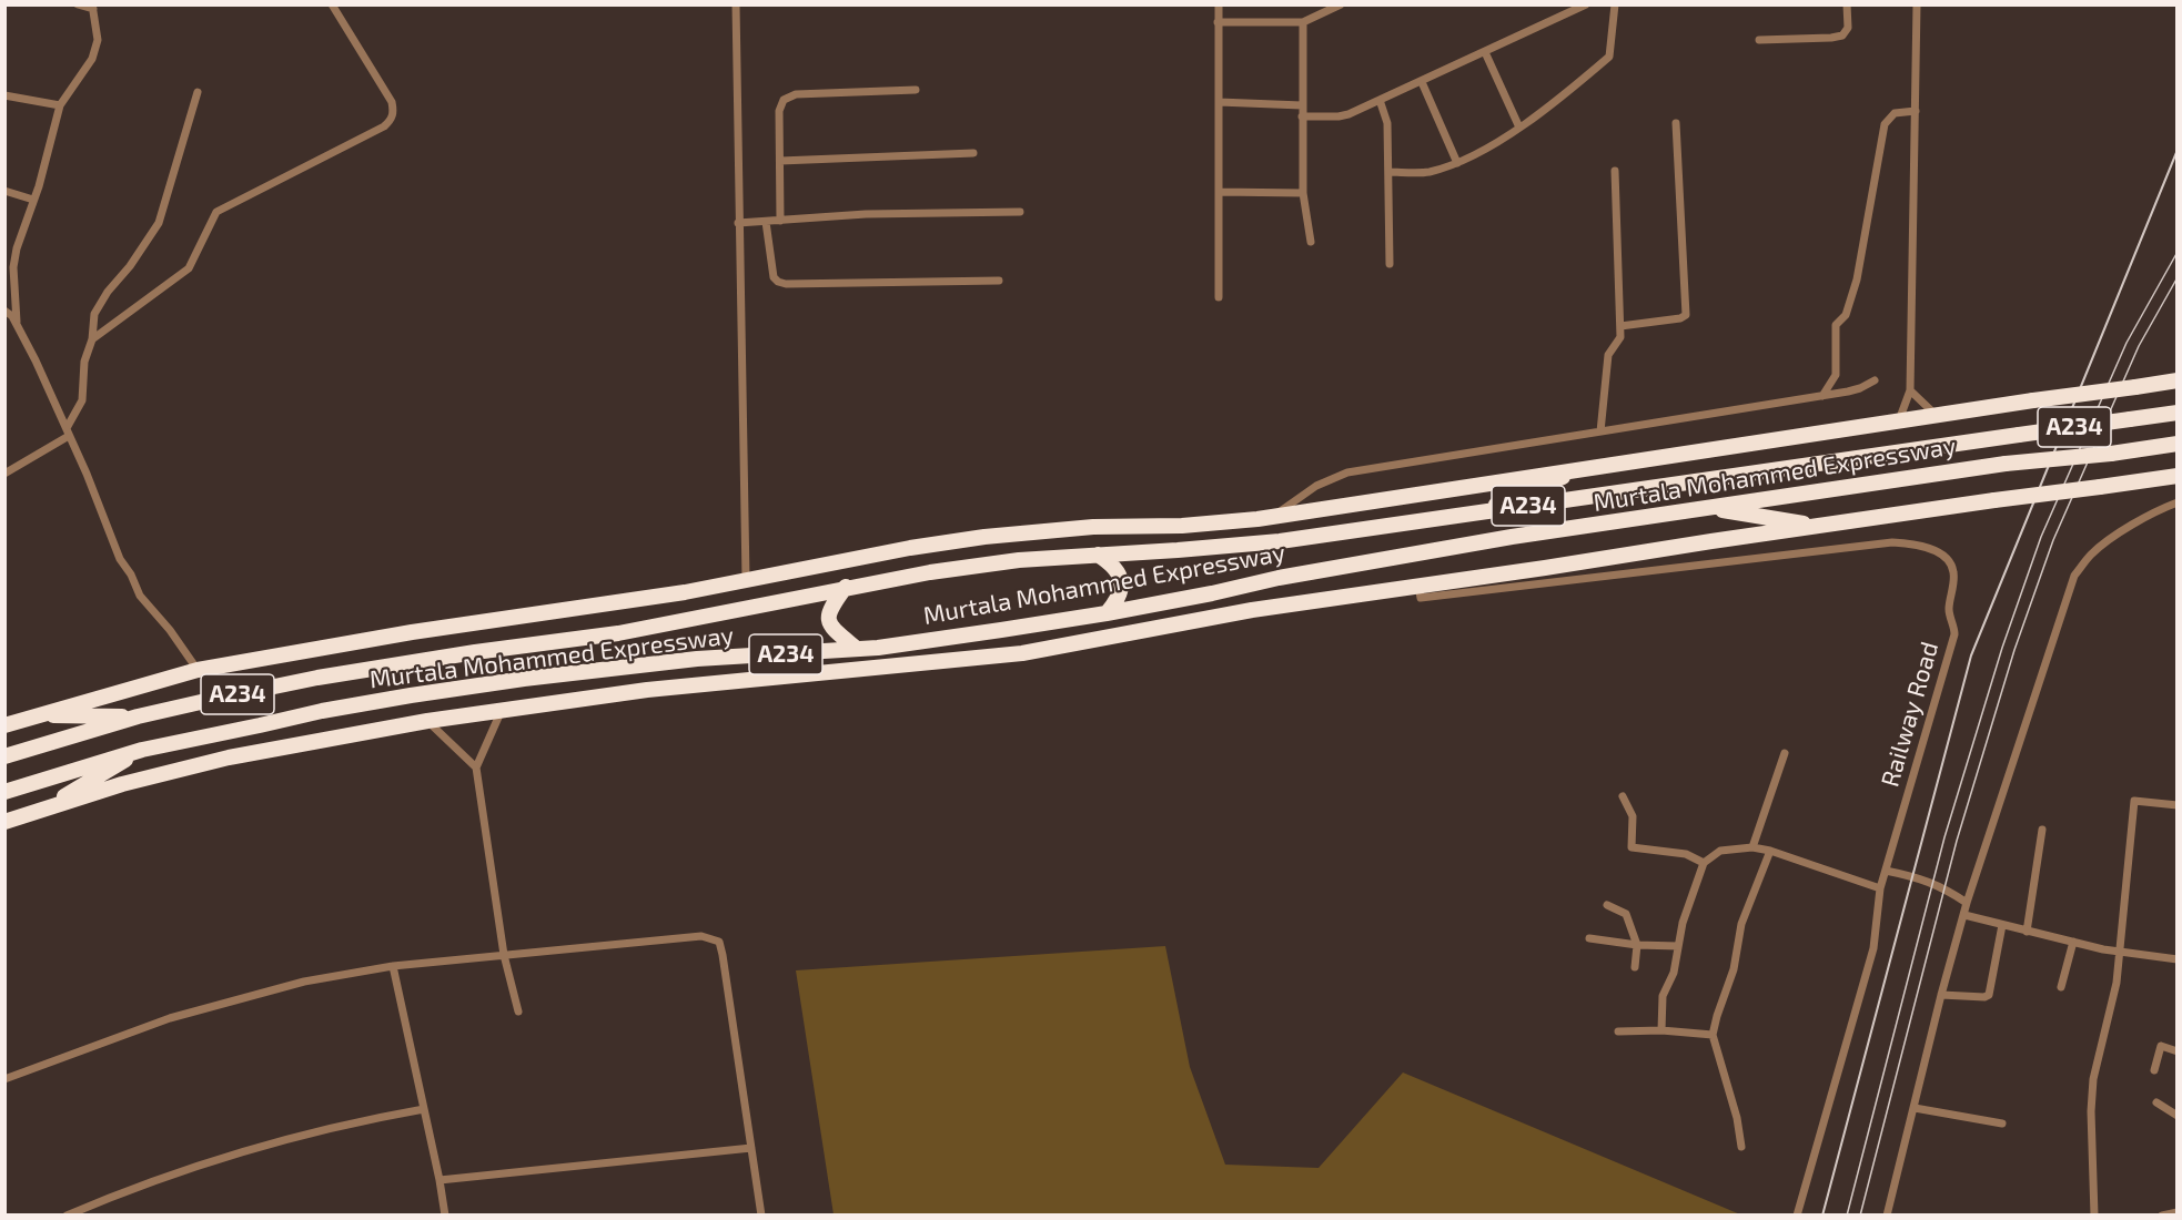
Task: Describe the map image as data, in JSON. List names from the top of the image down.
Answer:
{
  "streets": {
    "highway": ["A234", "Murtala Mohammed Expressway"],
    "street": ["Railway Road"]
  },
  "crossings": [
    ["Murtala Mohammed Expressway", "Railway Road"]
  ]
}
